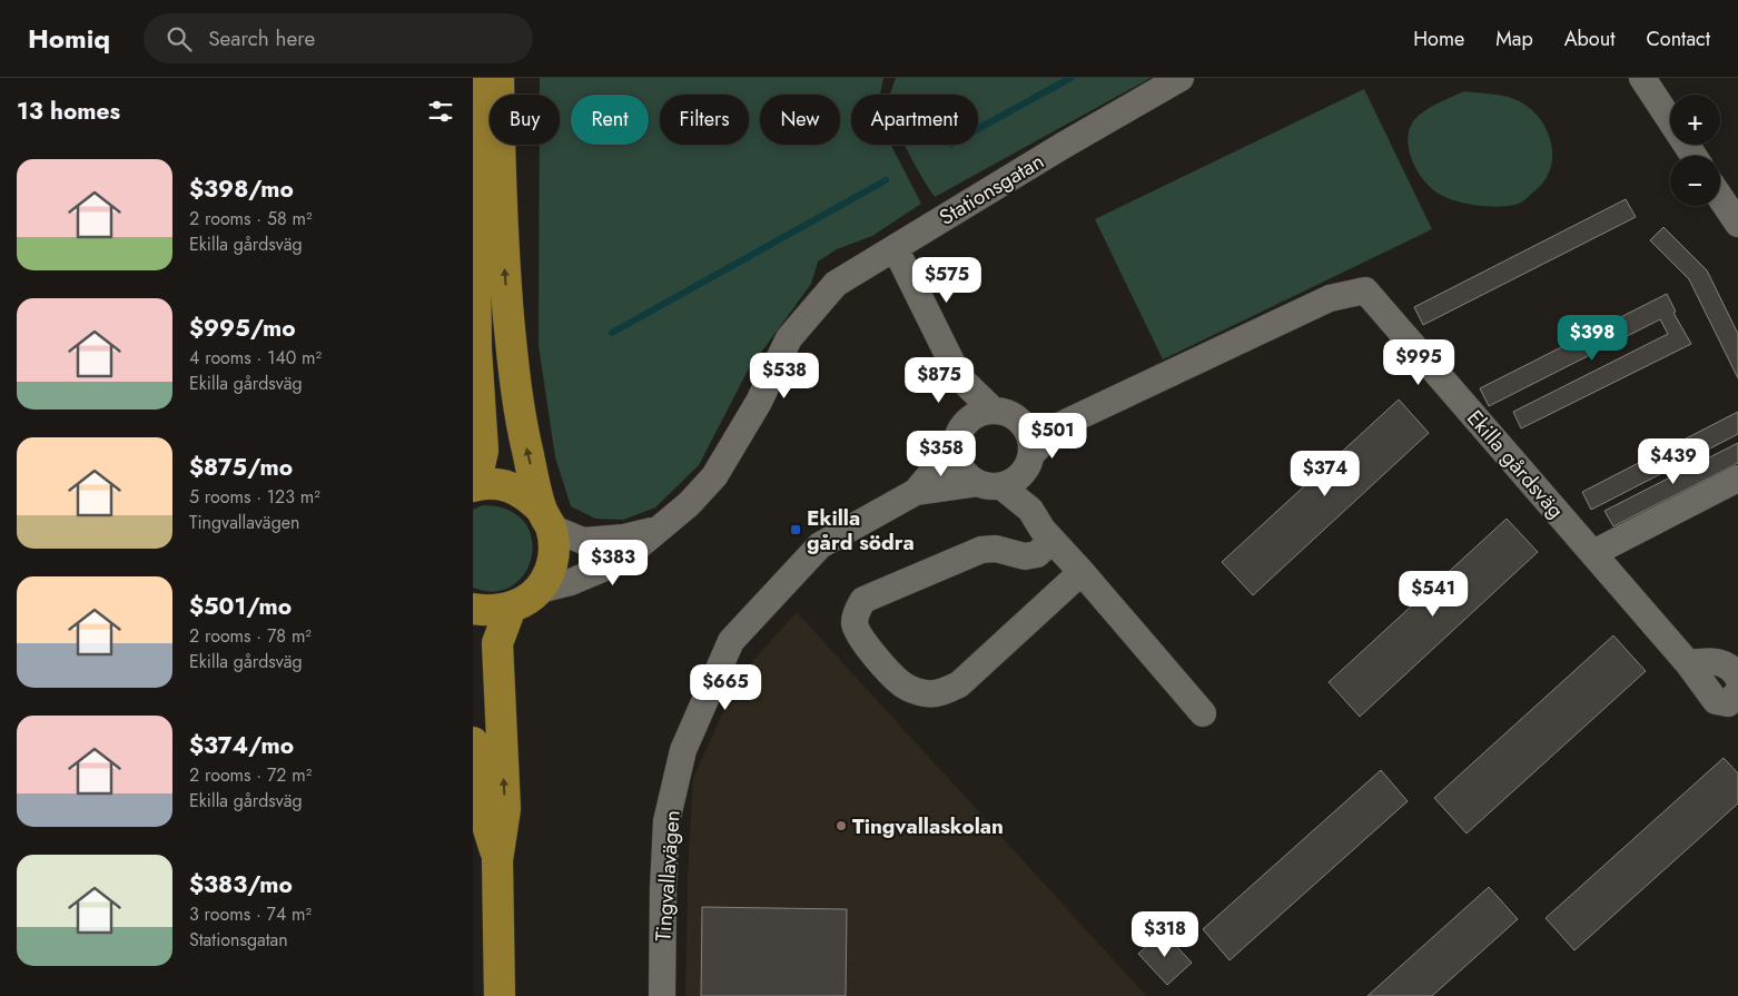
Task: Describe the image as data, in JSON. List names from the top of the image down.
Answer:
{
  "streets": {
    "street": ["Stationsgatan", "Ekilla gårdsväg", "Tingvallavägen"]
  },
  "places": {
    "transit": ["Ekilla gård södra"],
    "other": ["Tingvallaskolan"]
  },
  "page": {
    "header": "Homiq",
    "search": "Search here",
    "nav": [
      "Home",
      "Map",
      "About",
      "Contact"
    ],
    "heading": "13 homes",
    "map_buttons": ["+", "−"],
    "chip": [
      "Buy",
      "Rent",
      "Filters",
      "New",
      "Apartment"
    ],
    "list": [
      {
        "name": "$398/mo",
        "note": "2 rooms · 58 m² · Ekilla gårdsväg"
      },
      {
        "name": "$995/mo",
        "note": "4 rooms · 140 m² · Ekilla gårdsväg"
      },
      {
        "name": "$875/mo",
        "note": "5 rooms · 123 m² · Tingvallavägen"
      },
      {
        "name": "$501/mo",
        "note": "2 rooms · 78 m² · Ekilla gårdsväg"
      },
      {
        "name": "$374/mo",
        "note": "2 rooms · 72 m² · Ekilla gårdsväg"
      },
      {
        "name": "$383/mo",
        "note": "3 rooms · 74 m² · Stationsgatan"
      }
    ],
    "price": [
      "$575",
      "$398",
      "$995",
      "$538",
      "$875",
      "$501",
      "$358",
      "$439",
      "$374",
      "$383",
      "$541",
      "$665",
      "$318"
    ]
  }
}
